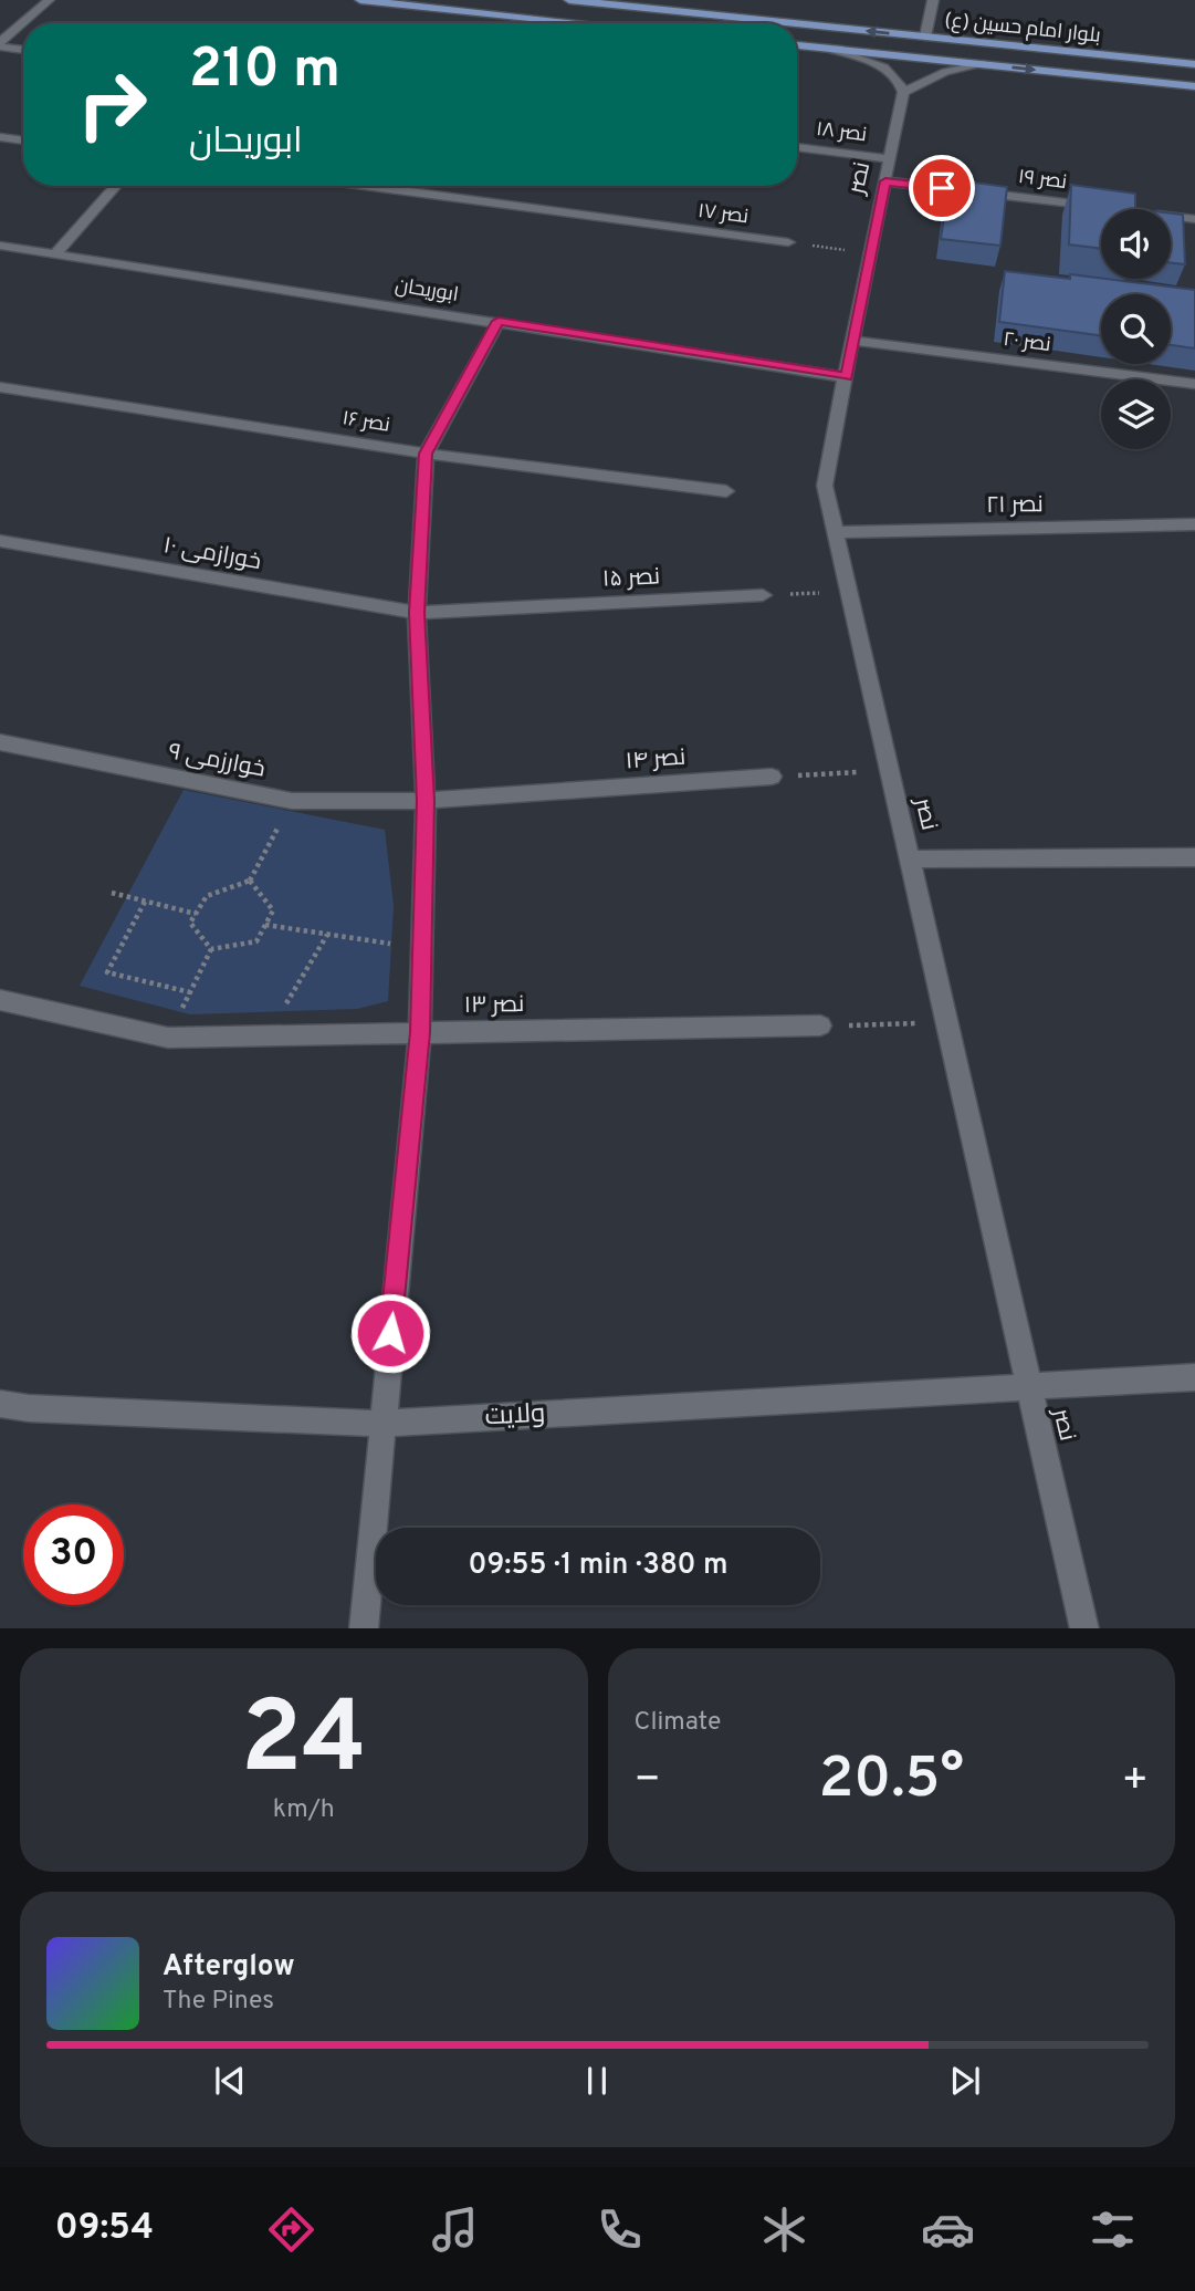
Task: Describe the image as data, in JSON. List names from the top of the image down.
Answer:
{
  "streets": {
    "main road": ["بلوار امام حسین (ع)"],
    "street": [
      "نصر ۱۸",
      "نصر",
      "نصر ۱۹",
      "نصر ۱۷",
      "ابوریحان",
      "نصر ۲۰",
      "نصر ۱۶",
      "نصر ۲۱",
      "خورازمی ۱۰",
      "نصر ۱۵",
      "نصر ۱۴",
      "خوارزمی ۹",
      "نصر ۱۳",
      "ولایت"
    ]
  },
  "crossings": [
    ["نصر ۱۸", "نصر"],
    ["نصر", "نصر ۱۹"],
    ["نصر", "ابوریحان"],
    ["نصر", "نصر ۲۰"],
    ["نصر", "نصر ۲۱"],
    ["نصر", "ولایت"],
    ["خورازمی ۱۰", "نصر ۱۵"],
    ["نصر ۱۴", "خوارزمی ۹"]
  ],
  "page": {
    "turn": ["210 m", "ابوریحان"],
    "limit": "30",
    "trip": "09:55 · 1 min · 380 m",
    "tile": [
      ["24", "km/h"],
      "Climate"
    ],
    "heat": ["−", "20.5°", "+"],
    "song": ["Afterglow", "The Pines"],
    "tabs": "09:54"
  }
}
